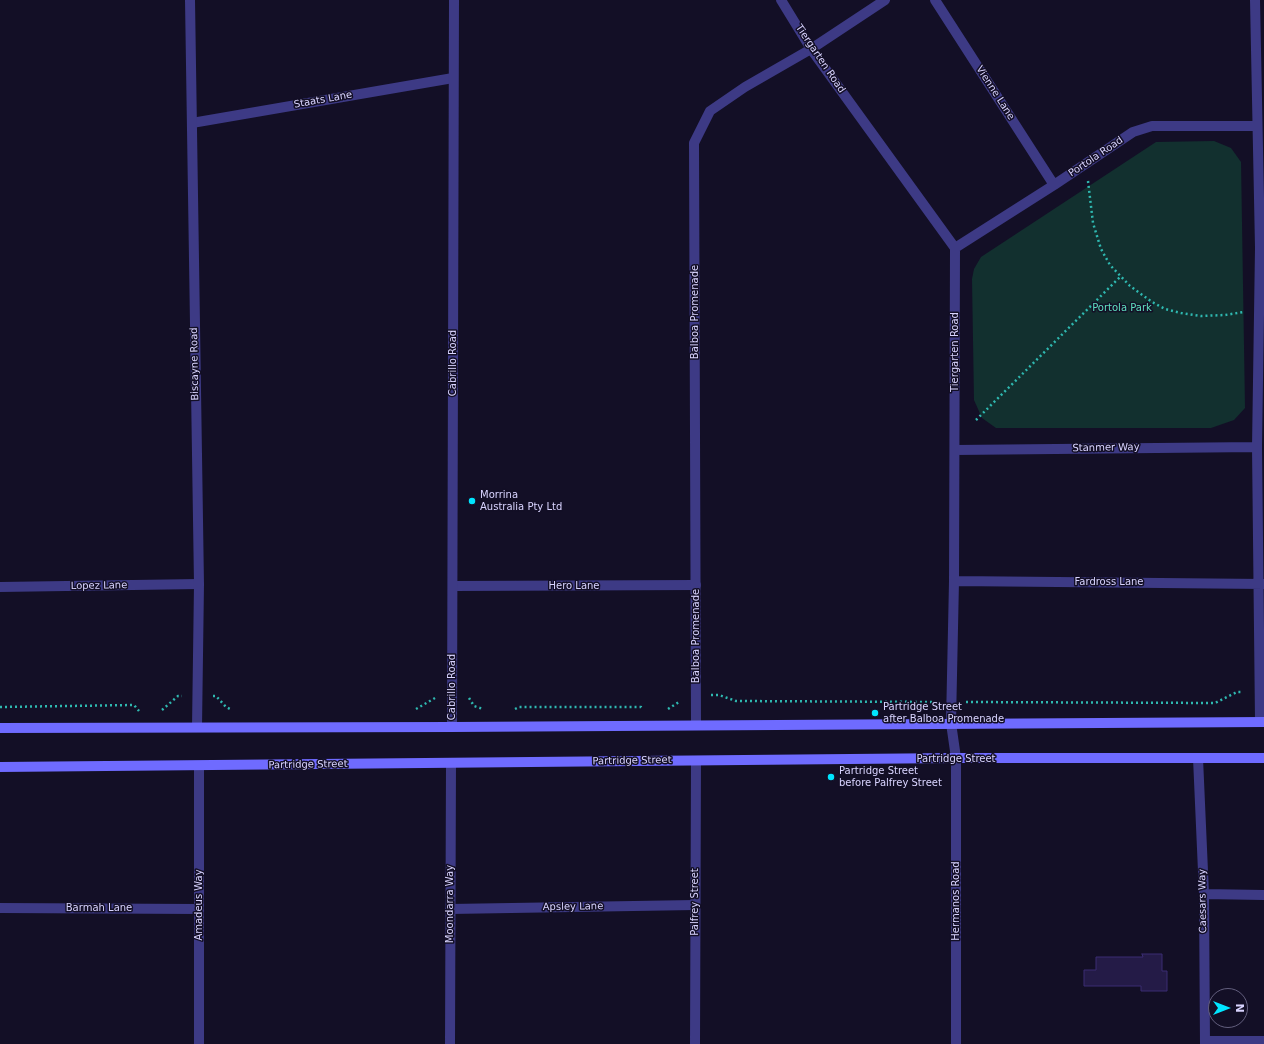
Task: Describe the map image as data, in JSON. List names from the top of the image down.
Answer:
{
  "streets": {
    "main road": ["Partridge Street"],
    "street": [
      "Tiergarten Road",
      "Vienne Lane",
      "Staats Lane",
      "Portola Road",
      "Balboa Promenade",
      "Cabrillo Road",
      "Biscayne Road",
      "Stanmer Way",
      "Fardross Lane",
      "Lopez Lane",
      "Hero Lane",
      "Hermanos Road",
      "Caesars Way",
      "Palfrey Street",
      "Moondarra Way",
      "Amadeus Way",
      "Apsley Lane",
      "Barmah Lane"
    ]
  },
  "crossings": [
    ["Tiergarten Road", "Portola Road"],
    ["Tiergarten Road", "Balboa Promenade"],
    ["Tiergarten Road", "Stanmer Way"],
    ["Tiergarten Road", "Fardross Lane"],
    ["Tiergarten Road", "Partridge Street"],
    ["Tiergarten Road", "Hermanos Road"],
    ["Vienne Lane", "Portola Road"],
    ["Staats Lane", "Cabrillo Road"],
    ["Staats Lane", "Biscayne Road"],
    ["Balboa Promenade", "Hero Lane"],
    ["Cabrillo Road", "Hero Lane"],
    ["Biscayne Road", "Lopez Lane"],
    ["Partridge Street", "Hermanos Road"],
    ["Partridge Street", "Caesars Way"],
    ["Partridge Street", "Palfrey Street"],
    ["Partridge Street", "Moondarra Way"],
    ["Partridge Street", "Amadeus Way"],
    ["Palfrey Street", "Apsley Lane"],
    ["Moondarra Way", "Apsley Lane"],
    ["Amadeus Way", "Barmah Lane"]
  ],
  "parks": ["Portola Park"],
  "places": ["Morrina Australia Pty Ltd", "Partridge Street after Balboa Promenade", "Partridge Street before Palfrey Street"],
  "north": "right"
}
